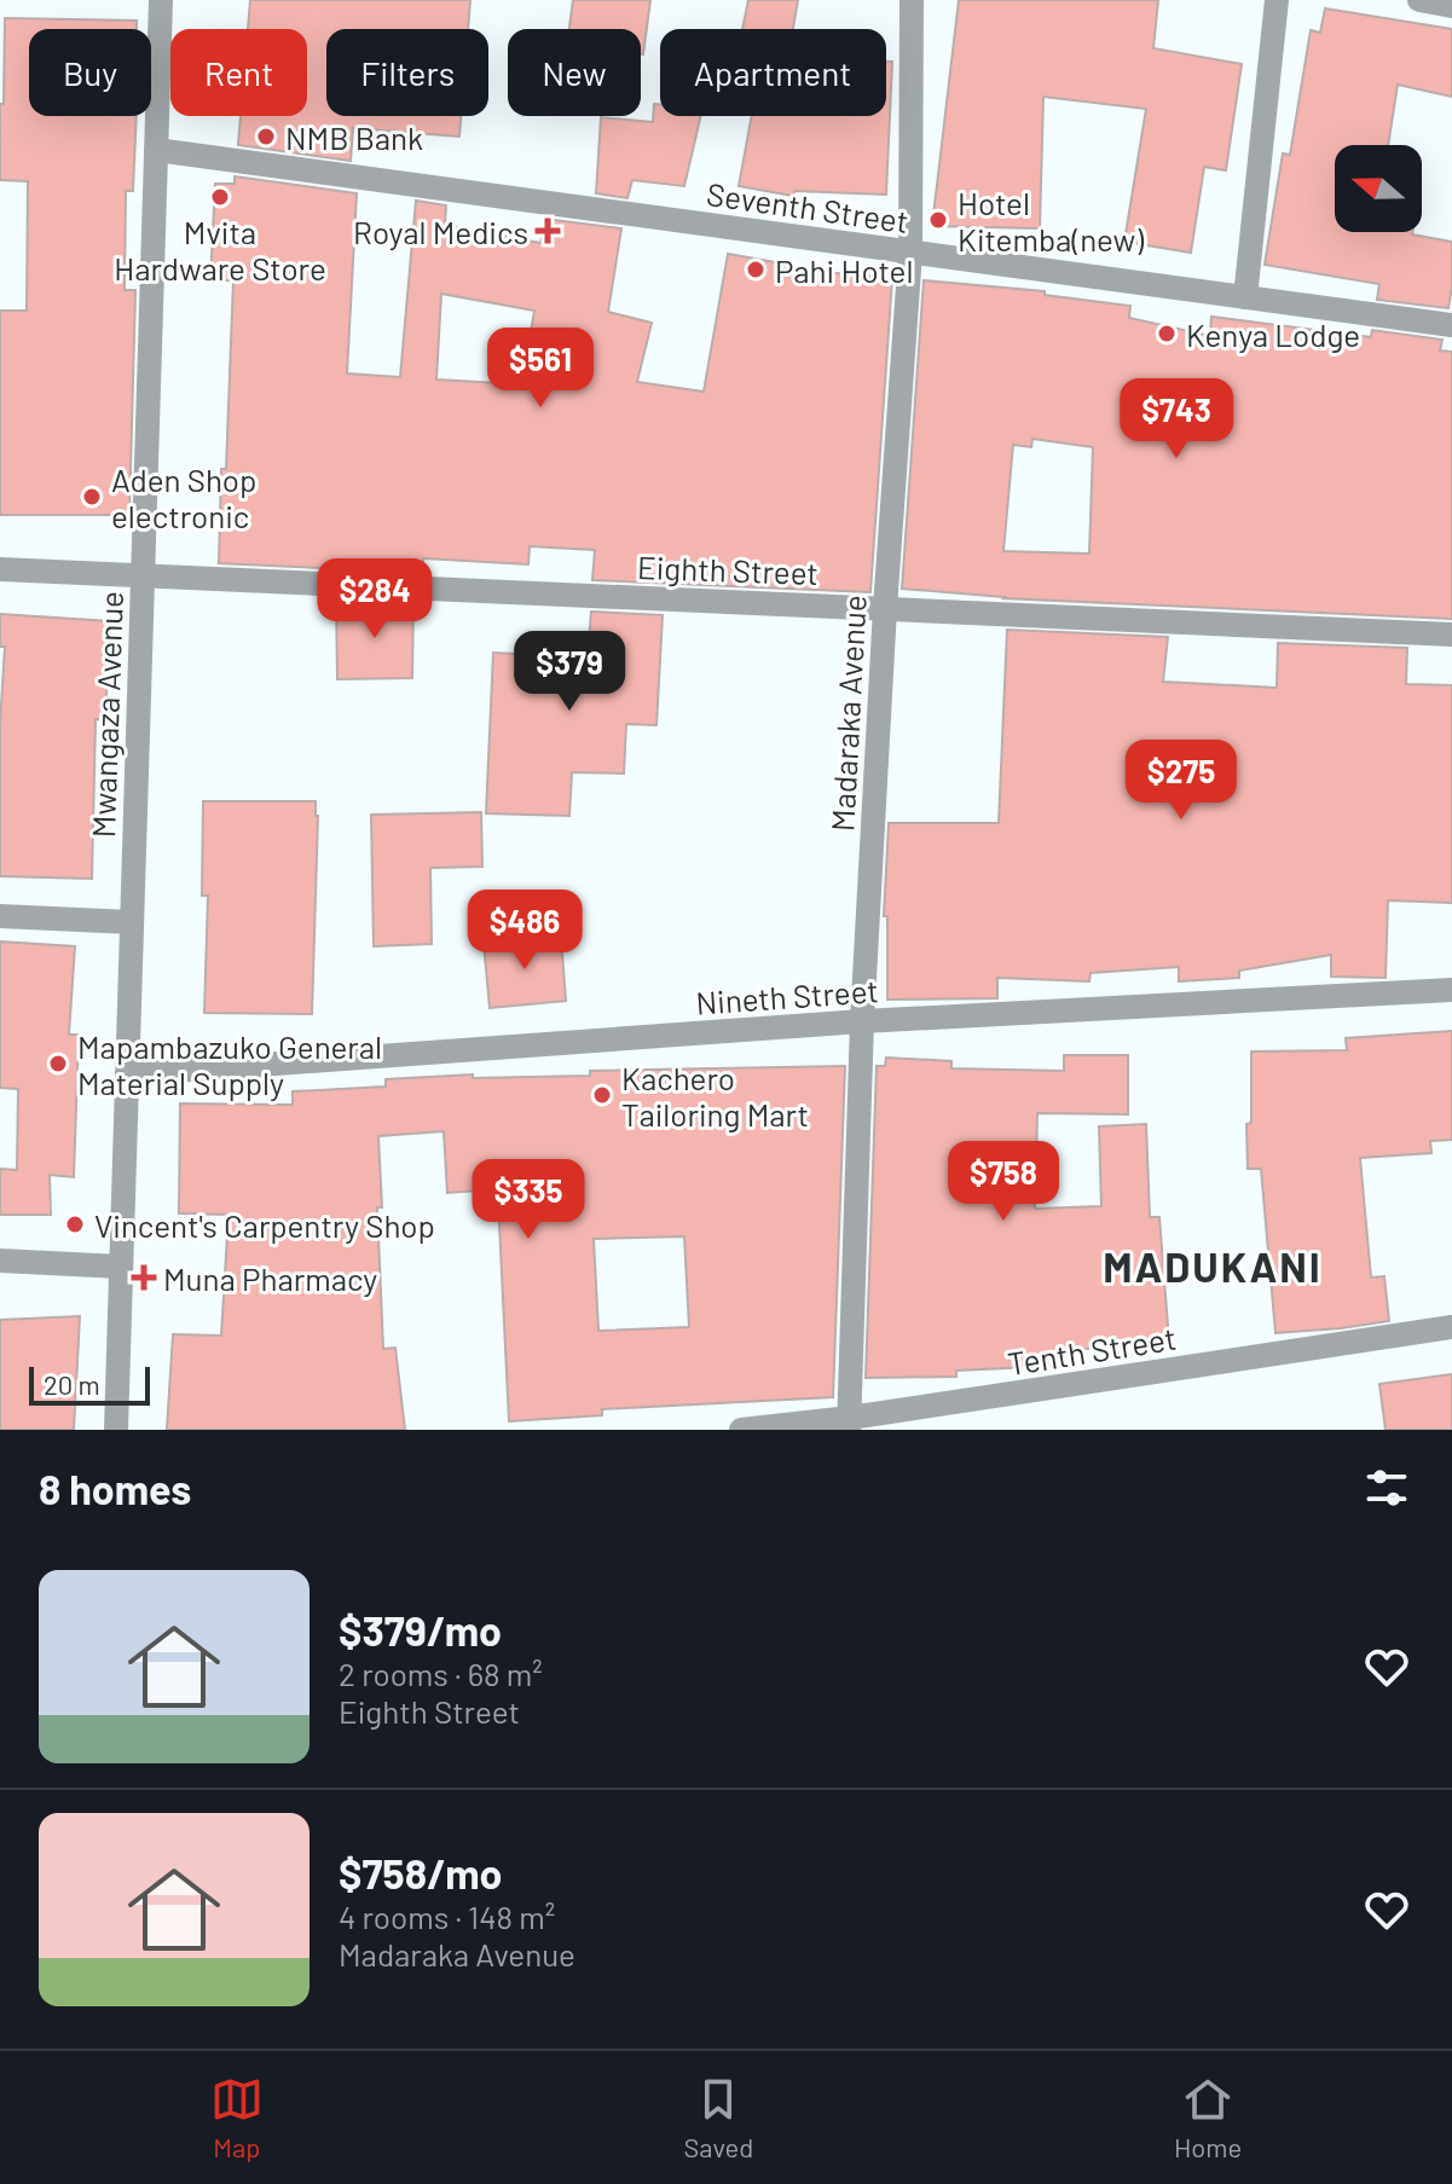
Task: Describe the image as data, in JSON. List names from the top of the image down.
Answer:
{
  "streets": {
    "street": [
      "Seventh Street",
      "Eighth Street",
      "Madaraka Avenue",
      "Mwangaza Avenue",
      "Nineth Street",
      "Tenth Street"
    ]
  },
  "crossings": [
    ["Seventh Street", "Madaraka Avenue"],
    ["Seventh Street", "Mwangaza Avenue"],
    ["Eighth Street", "Madaraka Avenue"],
    ["Eighth Street", "Mwangaza Avenue"],
    ["Madaraka Avenue", "Nineth Street"],
    ["Madaraka Avenue", "Tenth Street"],
    ["Mwangaza Avenue", "Nineth Street"]
  ],
  "districts": ["MADUKANI"],
  "places": {
    "other": [
      "NMB Bank",
      "Mvita Hardware Store",
      "Hotel Kitemba(new)",
      "Pahi Hotel",
      "Kenya Lodge",
      "Aden Shop electronic",
      "Mapambazuko General Material Supply",
      "Kachero Tailoring Mart",
      "Vincent's Carpentry Shop"
    ],
    "health": ["Royal Medics", "Muna Pharmacy"]
  },
  "scale_bar": "20 m",
  "north": "left",
  "page": {
    "chip": [
      "Buy",
      "Rent",
      "Filters",
      "New",
      "Apartment"
    ],
    "price": [
      "$561",
      "$743",
      "$284",
      "$379",
      "$275",
      "$486",
      "$758",
      "$335"
    ],
    "scale": "20 m",
    "heading": "8 homes",
    "list": [
      {
        "name": "$379/mo",
        "note": "2 rooms · 68 m² · Eighth Street"
      },
      {
        "name": "$758/mo",
        "note": "4 rooms · 148 m² · Madaraka Avenue"
      }
    ],
    "tabs": ["Map", "Saved", "Home"]
  }
}
